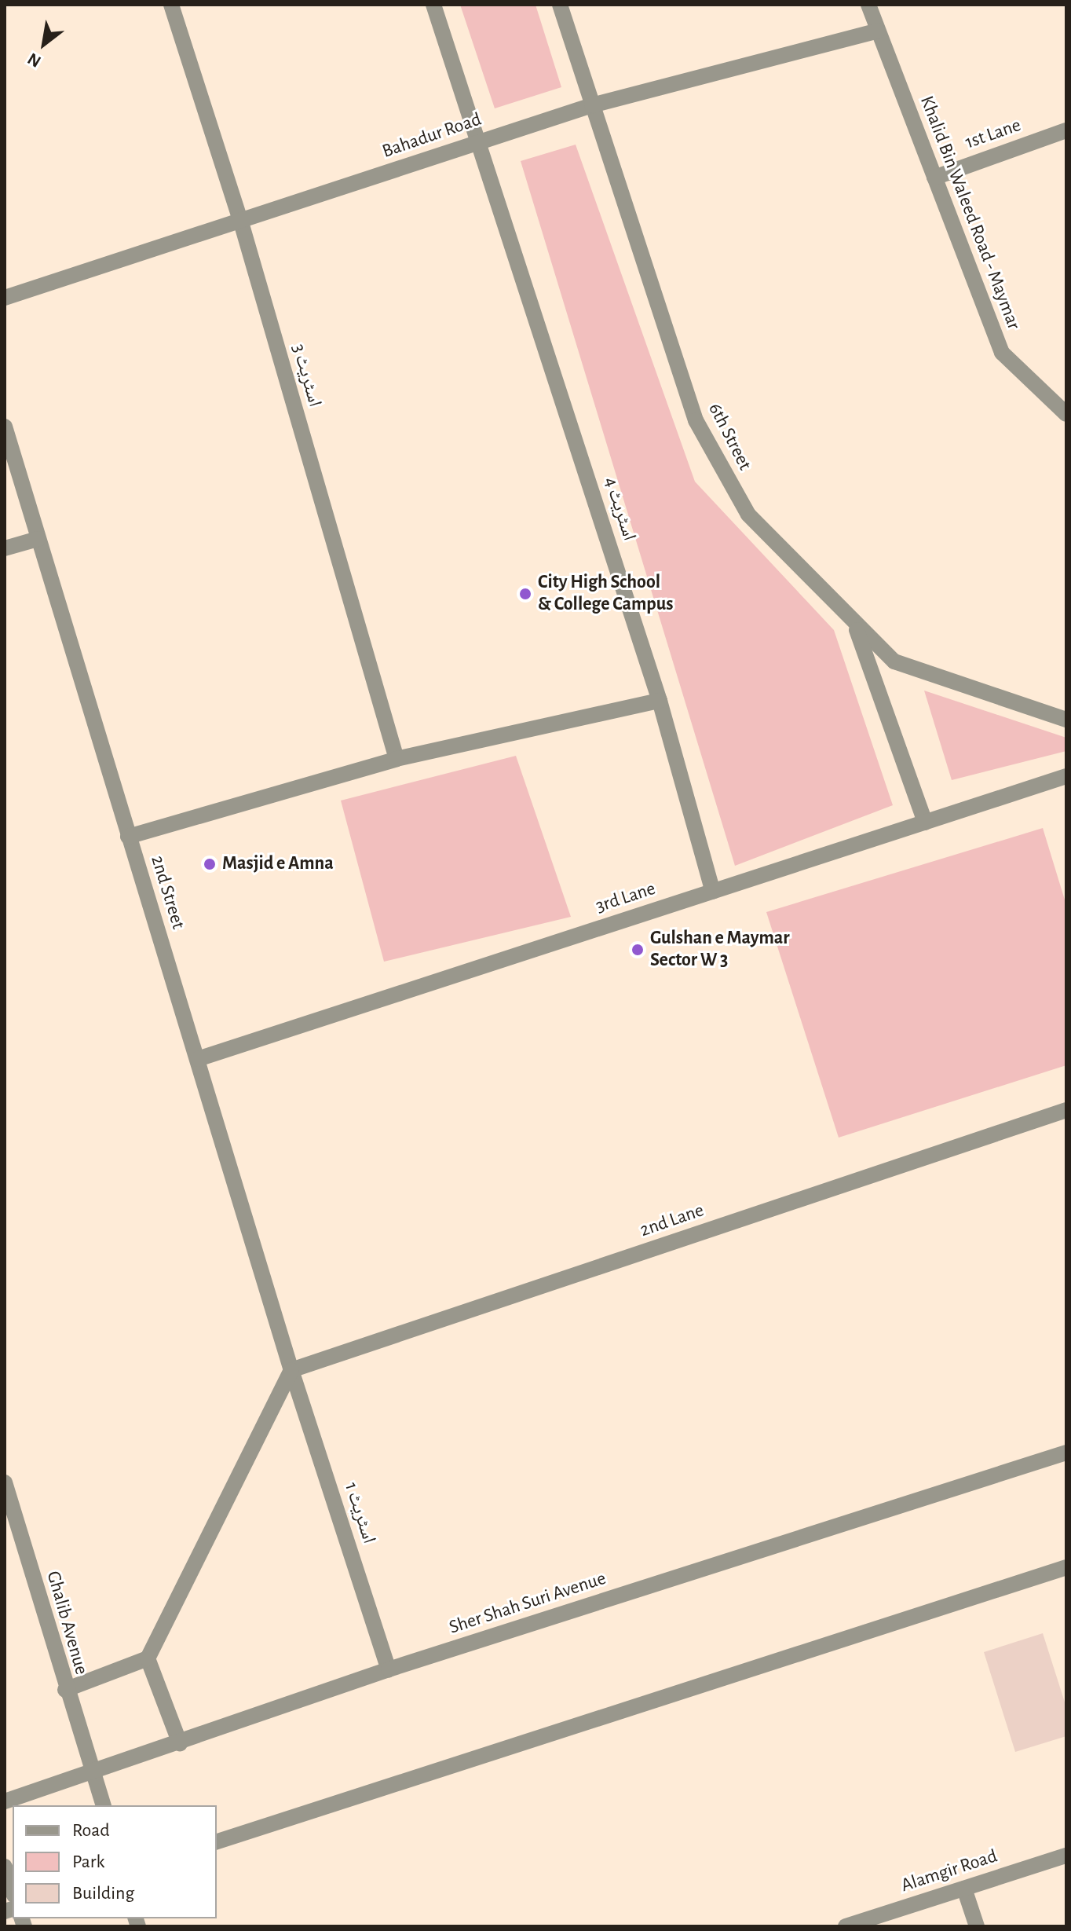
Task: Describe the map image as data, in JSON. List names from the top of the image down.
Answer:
{
  "streets": {
    "street": [
      "1st Lane",
      "Bahadur Road",
      "Khalid Bin Waleed Road - Maymar",
      "اسٹریٹ 3",
      "6th Street",
      "اسٹریٹ 4",
      "2nd Street",
      "3rd Lane",
      "2nd Lane",
      "اسٹریٹ 1",
      "Sher Shah Suri Avenue",
      "Ghalib Avenue",
      "Alamgir Road"
    ]
  },
  "crossings": [
    ["1st Lane", "Khalid Bin Waleed Road - Maymar"],
    ["Bahadur Road", "Khalid Bin Waleed Road - Maymar"],
    ["Bahadur Road", "اسٹریٹ 3"],
    ["Bahadur Road", "6th Street"],
    ["Bahadur Road", "اسٹریٹ 4"],
    ["اسٹریٹ 4", "3rd Lane"],
    ["2nd Street", "3rd Lane"],
    ["2nd Street", "2nd Lane"],
    ["2nd Street", "اسٹریٹ 1"],
    ["2nd Lane", "اسٹریٹ 1"],
    ["اسٹریٹ 1", "Sher Shah Suri Avenue"],
    ["Sher Shah Suri Avenue", "Ghalib Avenue"]
  ],
  "places": ["City High School & College Campus", "Masjid e Amna", "Gulshan e Maymar Sector W 3"],
  "legend": ["Road", "Park", "Building"],
  "north": "bottom left"
}
